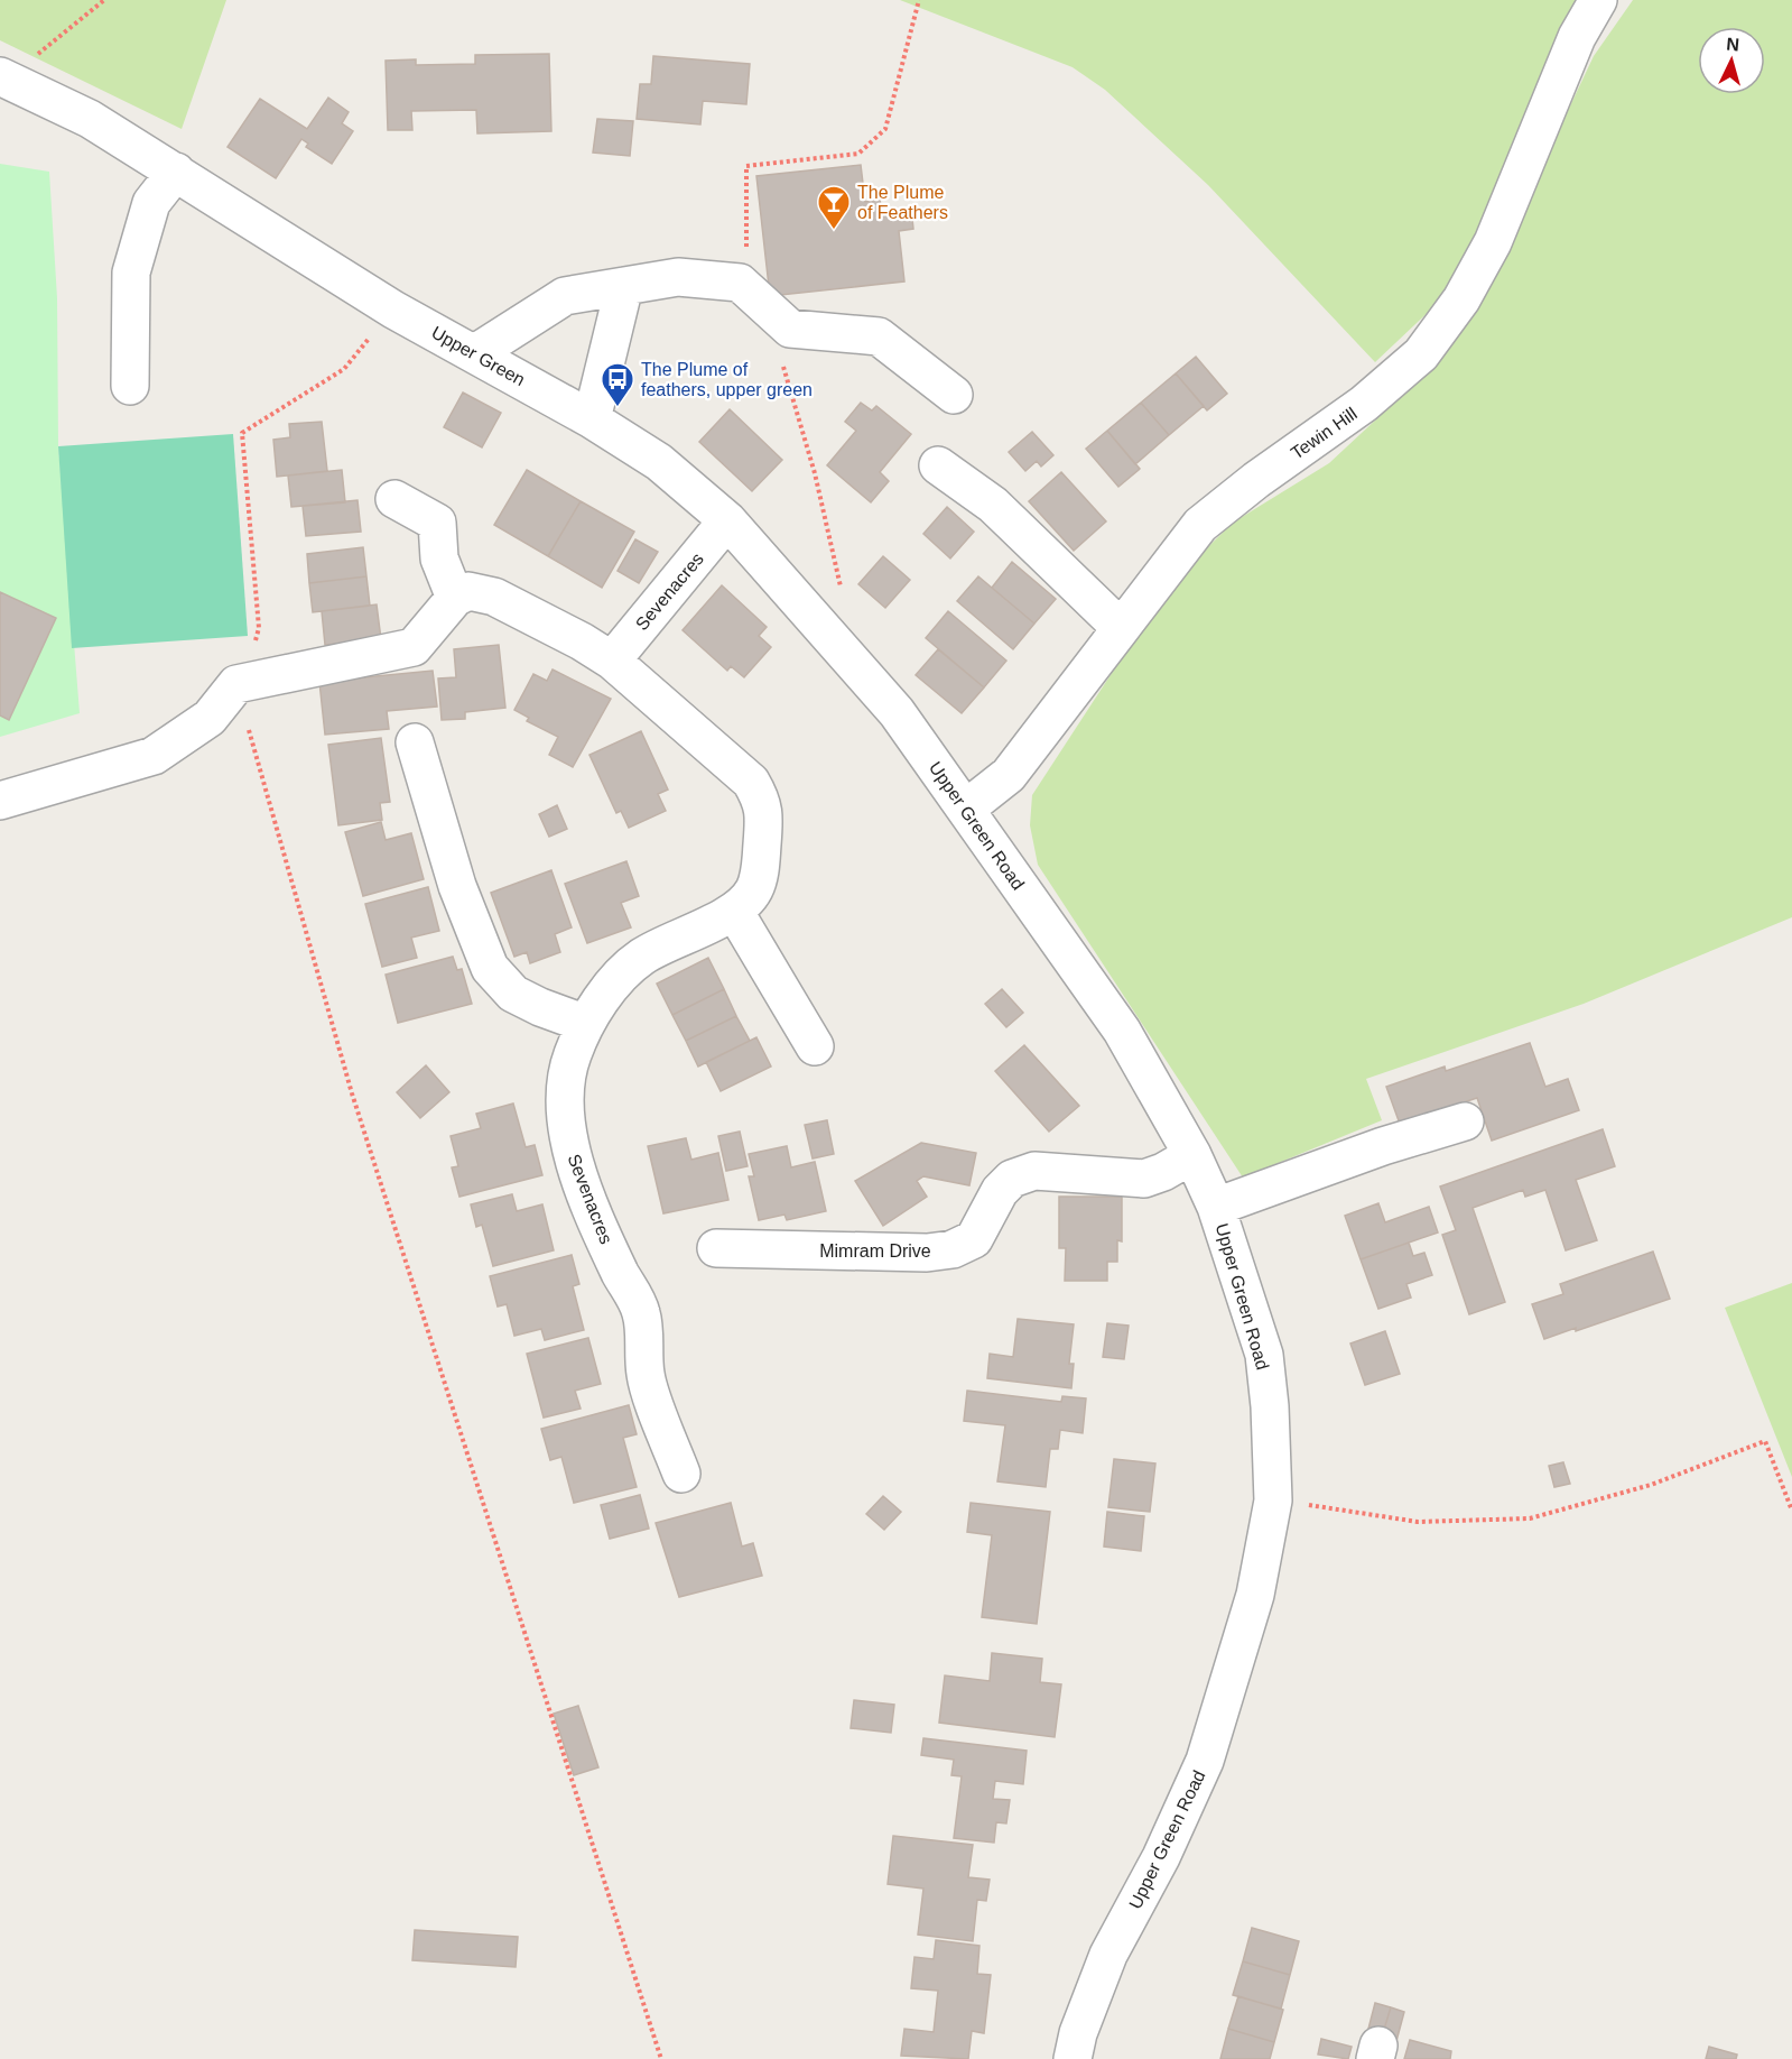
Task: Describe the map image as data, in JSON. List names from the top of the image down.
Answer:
{
  "streets": {
    "street": [
      "Upper Green",
      "Tewin Hill",
      "Sevenacres",
      "Upper Green Road",
      "Mimram Drive"
    ]
  },
  "crossings": [
    ["Upper Green", "Sevenacres"],
    ["Upper Green", "Upper Green Road"],
    ["Tewin Hill", "Upper Green Road"],
    ["Upper Green Road", "Mimram Drive"]
  ],
  "places": {
    "bar": ["The Plume of Feathers"],
    "bus stop": ["The Plume of feathers, upper green"]
  },
  "north": "top"
}
